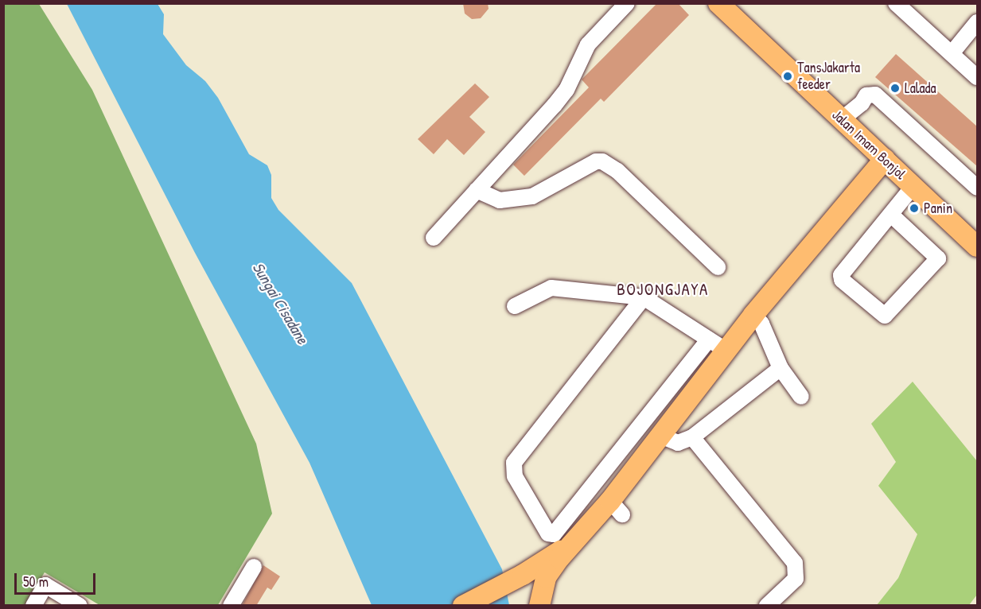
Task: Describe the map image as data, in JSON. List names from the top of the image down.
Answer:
{
  "streets": {
    "main road": ["Jalan Imam Bonjol"]
  },
  "districts": ["BOJONGJAYA"],
  "water": ["Sungai Cisadane"],
  "places": ["TansJakarta feeder", "Lalada", "Panin"],
  "scale_bar": "50 m"
}
